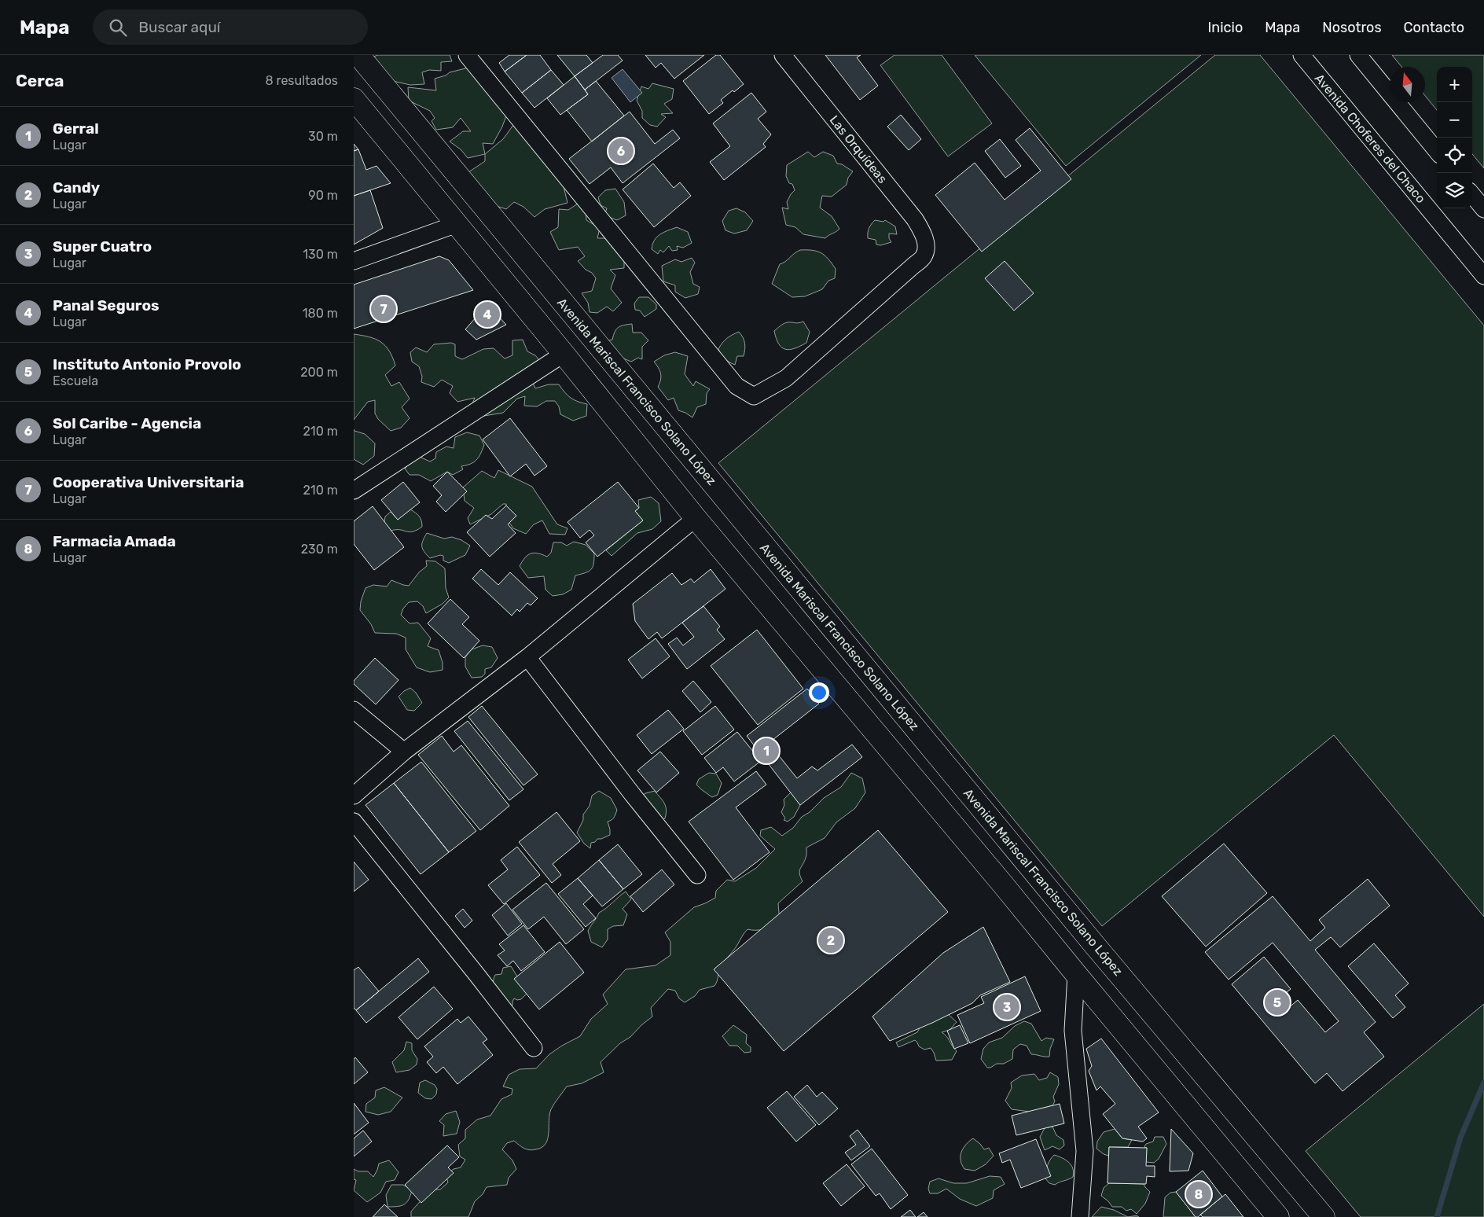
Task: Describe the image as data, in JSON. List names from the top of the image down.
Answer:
{
  "streets": {
    "main road": ["Avenida Mariscal Francisco Solano López"],
    "street": ["Avenida Choferes del Chaco", "Las Orquídeas"]
  },
  "north": "top",
  "page": {
    "header": "Mapa",
    "search": "Buscar aquí",
    "nav": [
      "Inicio",
      "Mapa",
      "Nosotros",
      "Contacto"
    ],
    "heading": ["Cerca", "8 resultados"],
    "map_buttons": ["+", "−"],
    "list": [
      {
        "mark": "1",
        "name": "Gerral",
        "note": "Lugar",
        "value": "30 m"
      },
      {
        "mark": "2",
        "name": "Candy",
        "note": "Lugar",
        "value": "90 m"
      },
      {
        "mark": "3",
        "name": "Super Cuatro",
        "note": "Lugar",
        "value": "130 m"
      },
      {
        "mark": "4",
        "name": "Panal Seguros",
        "note": "Lugar",
        "value": "180 m"
      },
      {
        "mark": "5",
        "name": "Instituto Antonio Provolo",
        "note": "Escuela",
        "value": "200 m"
      },
      {
        "mark": "6",
        "name": "Sol Caribe - Agencia",
        "note": "Lugar",
        "value": "210 m"
      },
      {
        "mark": "7",
        "name": "Cooperativa Universitaria",
        "note": "Lugar",
        "value": "210 m"
      },
      {
        "mark": "8",
        "name": "Farmacia Amada",
        "note": "Lugar",
        "value": "230 m"
      }
    ],
    "pins": [
      "6",
      "7",
      "4",
      "1",
      "2",
      "5",
      "3",
      "8"
    ]
  }
}
